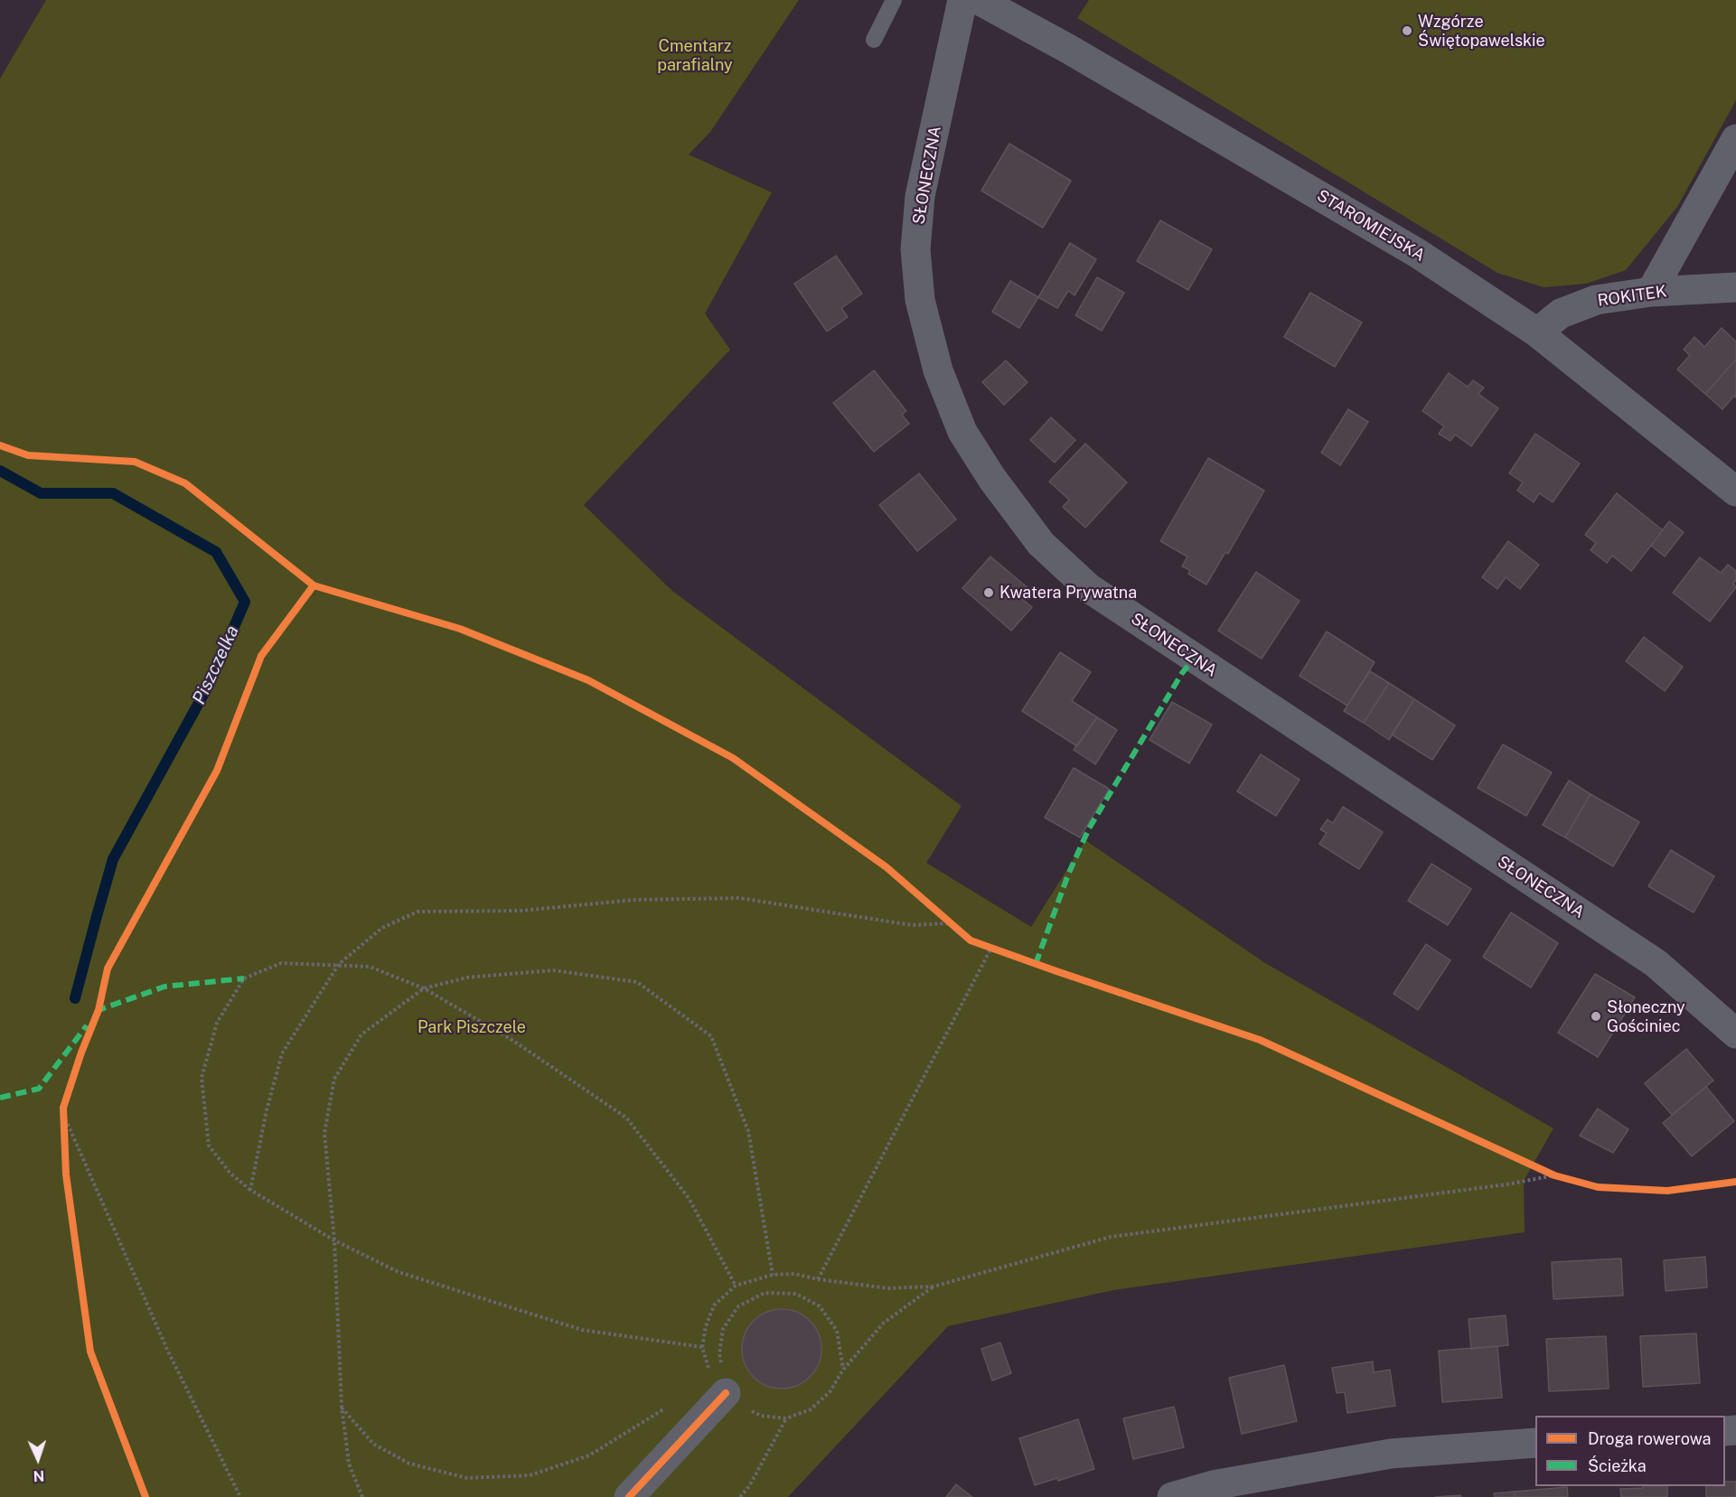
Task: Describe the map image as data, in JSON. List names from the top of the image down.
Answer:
{
  "streets": {
    "street": ["SŁONECZNA", "STAROMIEJSKA", "ROKITEK"]
  },
  "crossings": [
    ["STAROMIEJSKA", "ROKITEK"]
  ],
  "water": ["Piszczelka"],
  "parks": ["Cmentarz parafialny", "Park Piszczele"],
  "places": ["Wzgórze Świętopawelskie", "Kwatera Prywatna", "Słoneczny Gościniec"],
  "legend": ["Droga rowerowa", "Ścieżka"],
  "north": "bottom"
}
